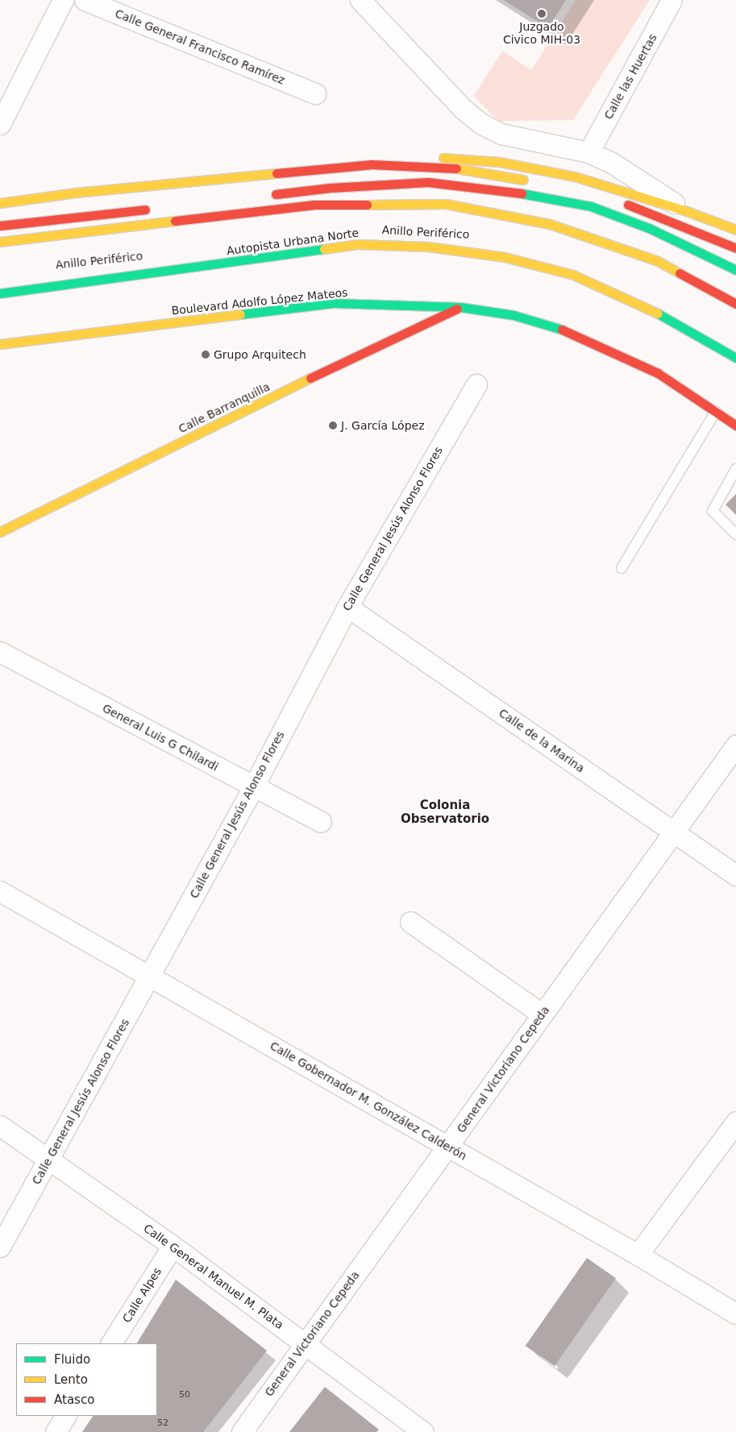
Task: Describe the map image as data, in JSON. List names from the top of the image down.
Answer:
{
  "streets": {
    "main road": [
      "Anillo Periférico",
      "Autopista Urbana Norte",
      "Boulevard Adolfo López Mateos",
      "Calle Barranquilla"
    ],
    "street": [
      "Calle General Francisco Ramírez",
      "Calle las Huertas",
      "Calle General Jesús Alonso Flores",
      "General Luis G Chilardi",
      "Calle de la Marina",
      "General Victoriano Cepeda",
      "Calle Gobernador M. González Calderón",
      "Calle General Manuel M. Plata",
      "Calle Alpes"
    ]
  },
  "crossings": [
    ["Boulevard Adolfo López Mateos", "Calle Barranquilla"],
    ["Calle General Jesús Alonso Flores", "General Luis G Chilardi"],
    ["Calle General Jesús Alonso Flores", "Calle de la Marina"],
    ["Calle General Jesús Alonso Flores", "Calle Gobernador M. González Calderón"],
    ["Calle General Jesús Alonso Flores", "Calle General Manuel M. Plata"],
    ["Calle de la Marina", "General Victoriano Cepeda"],
    ["General Victoriano Cepeda", "Calle Gobernador M. González Calderón"],
    ["General Victoriano Cepeda", "Calle General Manuel M. Plata"],
    ["Calle General Manuel M. Plata", "Calle Alpes"]
  ],
  "districts": ["Colonia Observatorio"],
  "places": ["Juzgado Civico MIH-03", "Grupo Arquitech", "J. García López"],
  "house_numbers": ["50", "52"],
  "legend": ["Fluido", "Lento", "Atasco"]
}
